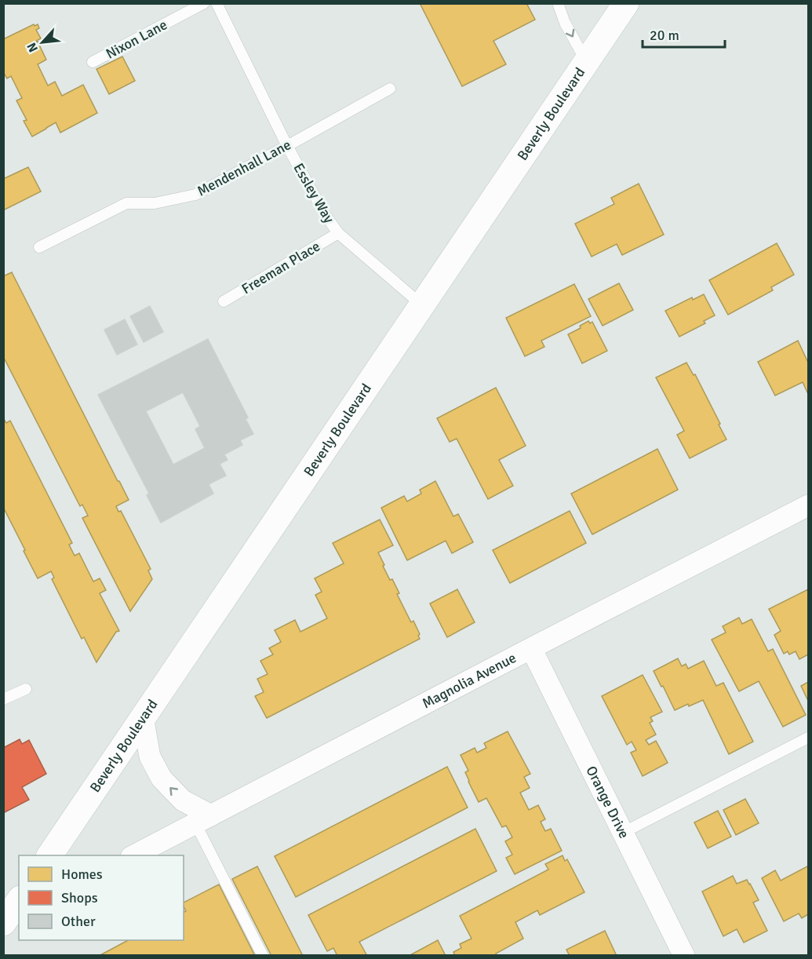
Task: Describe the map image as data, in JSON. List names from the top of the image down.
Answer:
{
  "streets": {
    "main road": ["Beverly Boulevard"],
    "street": ["Magnolia Avenue", "Orange Drive"],
    "lane": [
      "Nixon Lane",
      "Mendenhall Lane",
      "Essley Way",
      "Freeman Place"
    ]
  },
  "crossings": [
    ["Beverly Boulevard", "Essley Way"],
    ["Mendenhall Lane", "Essley Way"],
    ["Essley Way", "Freeman Place"],
    ["Magnolia Avenue", "Orange Drive"]
  ],
  "legend": ["Homes", "Shops", "Other"],
  "scale_bar": "20 m",
  "north": "bottom left"
}
